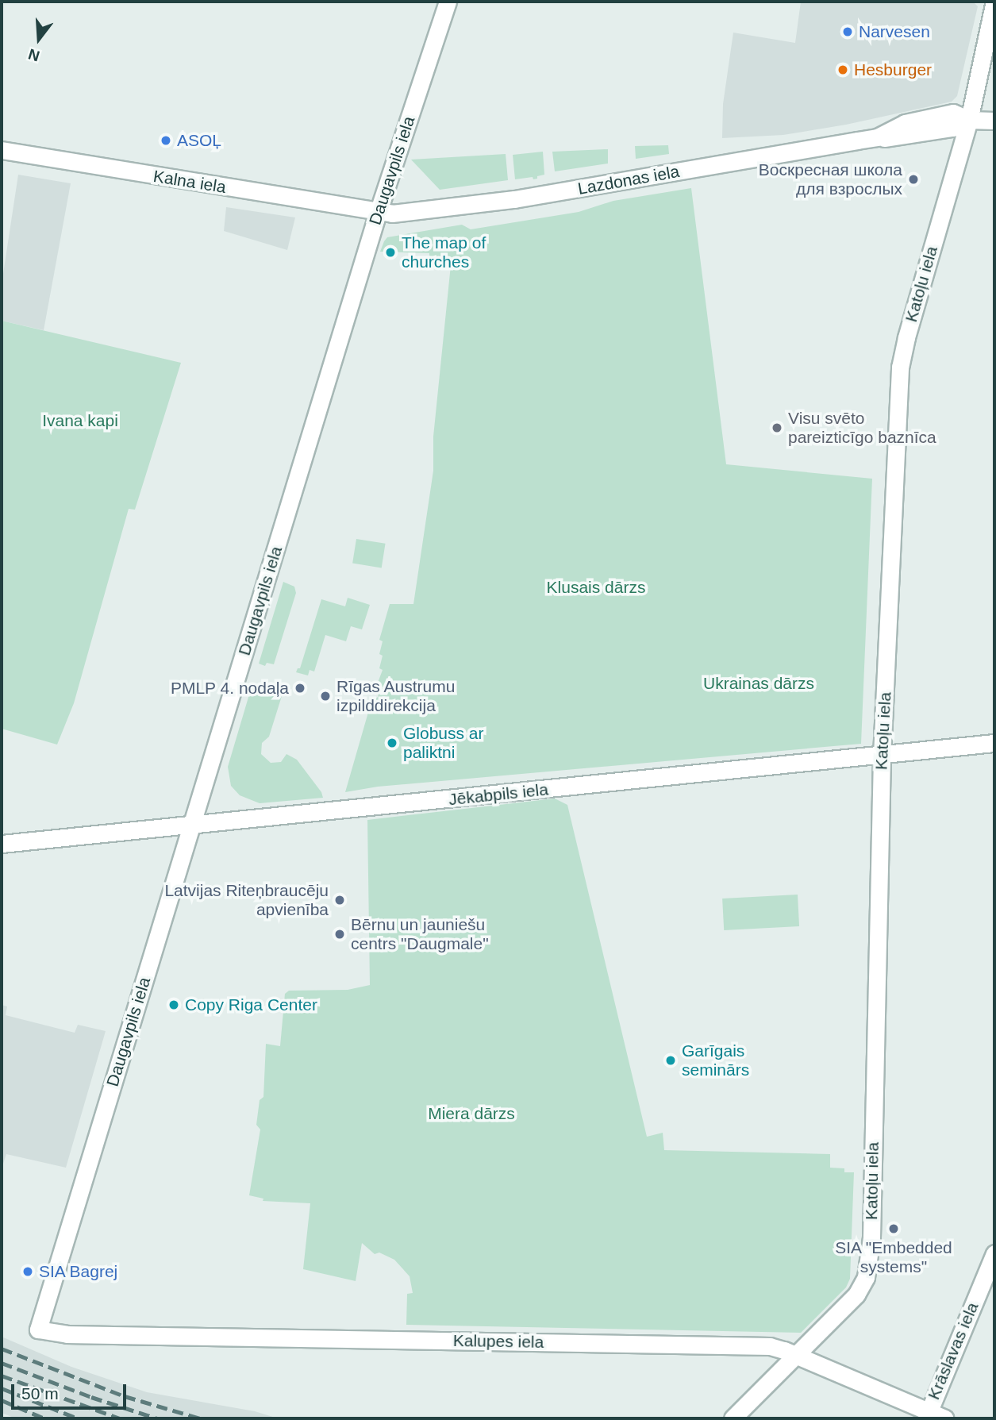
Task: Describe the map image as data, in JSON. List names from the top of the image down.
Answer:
{
  "streets": {
    "street": [
      "Daugavpils iela",
      "Lazdonas iela",
      "Kalna iela",
      "Katoļu iela",
      "Jēkabpils iela",
      "Kalupes iela",
      "Krāslavas iela"
    ]
  },
  "crossings": [
    ["Daugavpils iela", "Lazdonas iela"],
    ["Daugavpils iela", "Kalna iela"],
    ["Daugavpils iela", "Jēkabpils iela"],
    ["Daugavpils iela", "Kalupes iela"],
    ["Lazdonas iela", "Kalna iela"],
    ["Lazdonas iela", "Katoļu iela"],
    ["Katoļu iela", "Jēkabpils iela"],
    ["Katoļu iela", "Kalupes iela"],
    ["Kalupes iela", "Krāslavas iela"]
  ],
  "parks": [
    "Ivana kapi",
    "Klusais dārzs",
    "Ukrainas dārzs",
    "Miera dārzs"
  ],
  "places": [
    "Narvesen",
    "Hesburger",
    "ASOĻ",
    "Воскресная школа для взрослых",
    "The map of churches",
    "Visu svēto pareizticīgo baznīca",
    "PMLP 4. nodaļa",
    "Rīgas Austrumu izpilddirekcija",
    "Globuss ar paliktni",
    "Latvijas Riteņbraucēju apvienība",
    "Bērnu un jauniešu centrs \"Daugmale\"",
    "Copy Riga Center",
    "Garīgais seminārs",
    "SIA \"Embedded systems\"",
    "SIA Bagrej"
  ],
  "scale_bar": "50 m",
  "north": "bottom"
}
